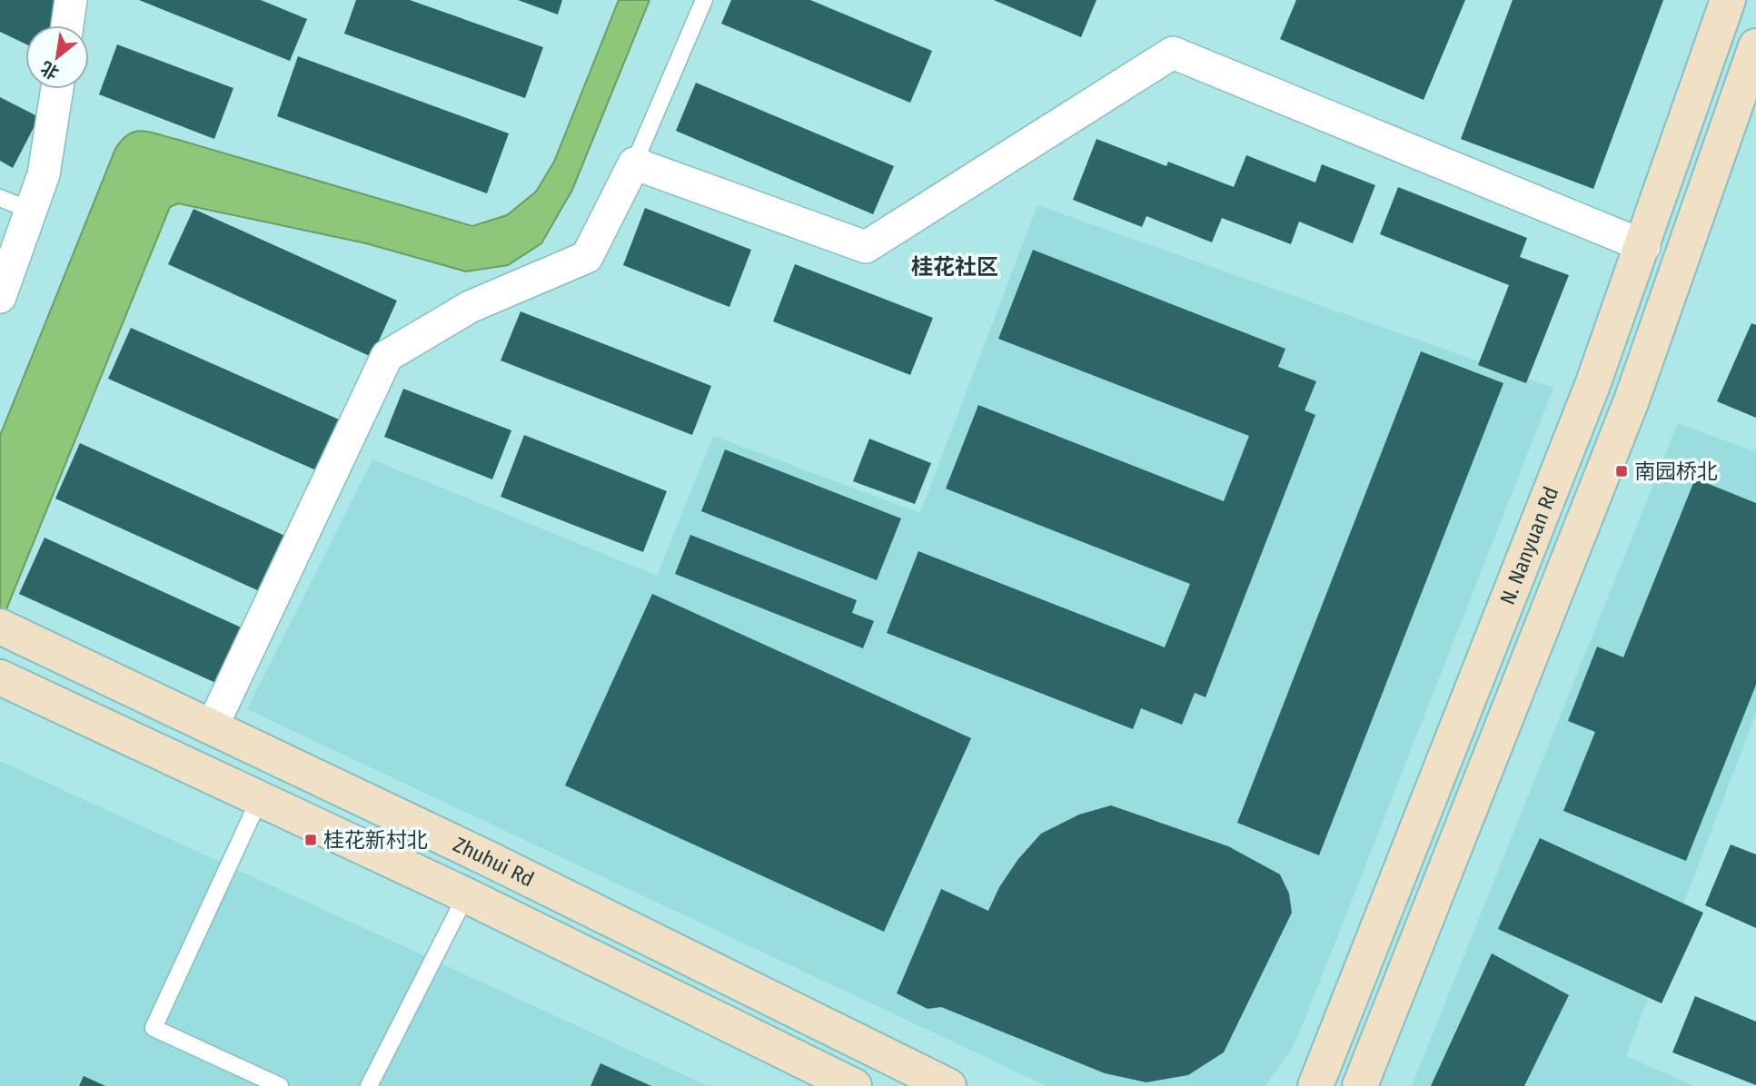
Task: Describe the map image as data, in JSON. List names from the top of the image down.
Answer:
{
  "streets": {
    "main road": ["N. Nanyuan Rd", "Zhuhui Rd"]
  },
  "districts": ["桂花社区"],
  "places": {
    "transit": ["南园桥北", "桂花新村北"]
  },
  "north": "bottom left"
}
